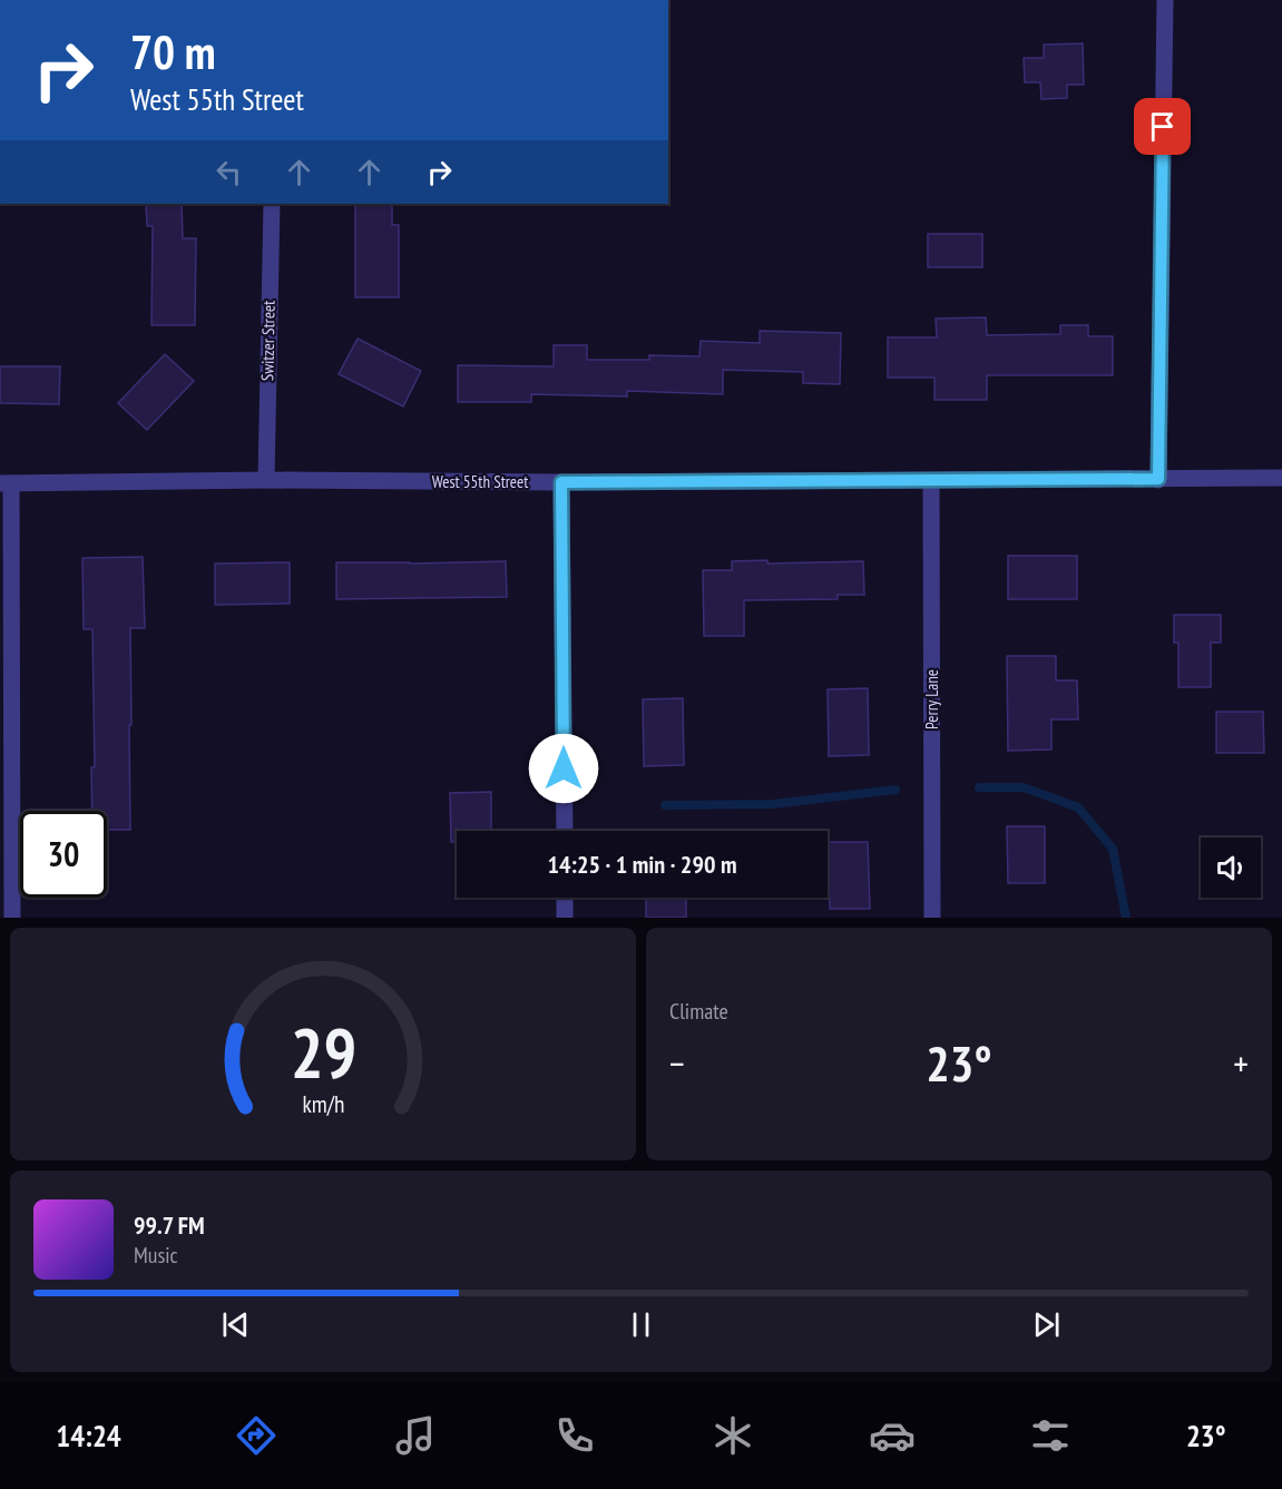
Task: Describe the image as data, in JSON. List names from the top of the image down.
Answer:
{
  "streets": {
    "street": ["Switzer Street", "West 55th Street", "Perry Lane"]
  },
  "crossings": [
    ["Switzer Street", "West 55th Street"],
    ["West 55th Street", "Perry Lane"]
  ],
  "page": {
    "turn": ["70 m", "West 55th Street"],
    "limit": "30",
    "trip": "14:25 · 1 min · 290 m",
    "tile": "Climate",
    "heat": ["−", "23°", "+"],
    "song": ["99.7 FM", "Music"],
    "tabs": ["14:24", "23°"],
    "gauge": ["29", "km/h"]
  }
}
